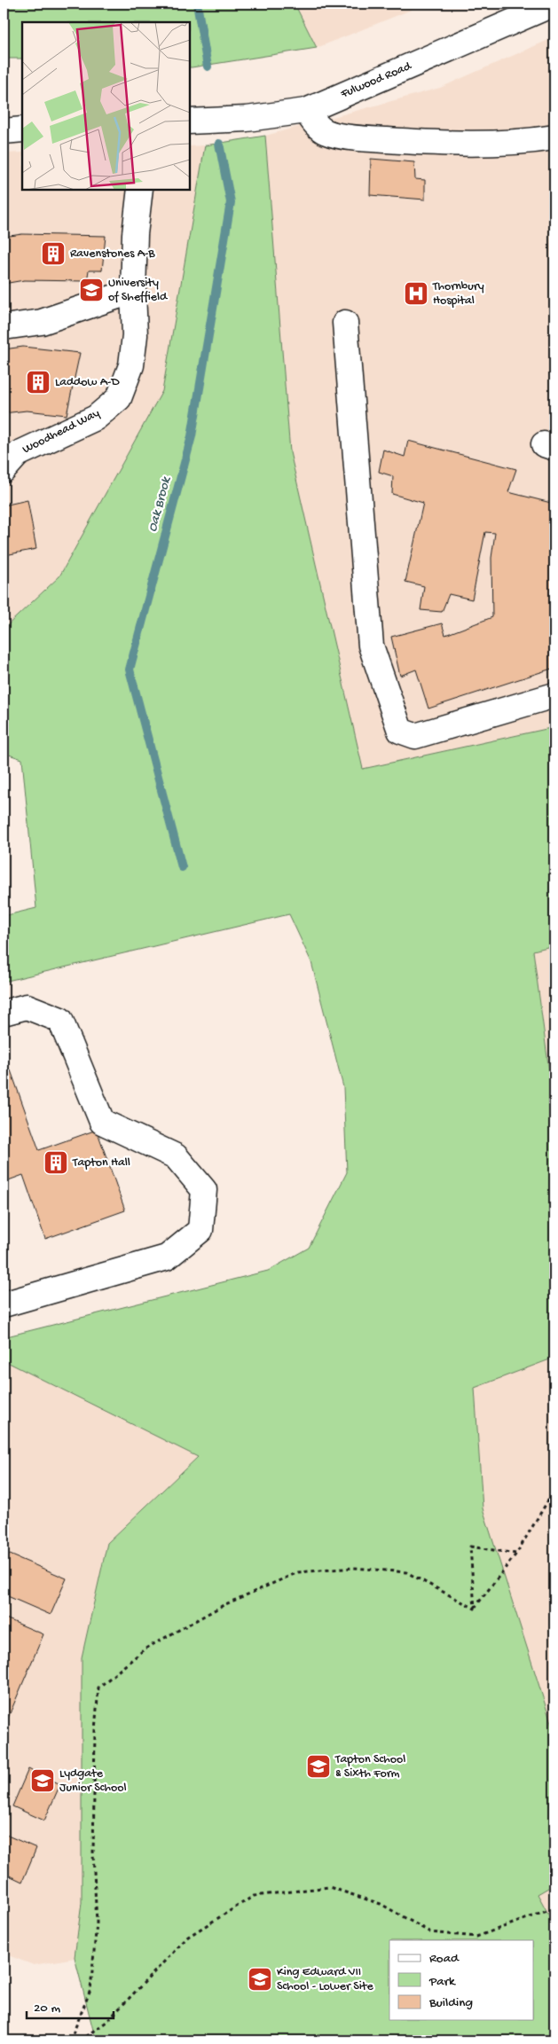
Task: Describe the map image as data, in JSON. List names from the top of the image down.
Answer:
{
  "streets": {
    "street": ["Fulwood Road", "Woodhead Way"]
  },
  "water": ["Oak Brook"],
  "places": {
    "building": ["Ravenstones A-B", "Laddow A-D", "Tapton Hall"],
    "school or university": [
      "University of Sheffield",
      "Tapton School & Sixth Form",
      "Lydgate Junior School",
      "King Edward VII School - Lower Site"
    ],
    "hospital": ["Thornbury Hospital"]
  },
  "legend": ["Road", "Park", "Building"],
  "scale_bar": "20 m"
}
